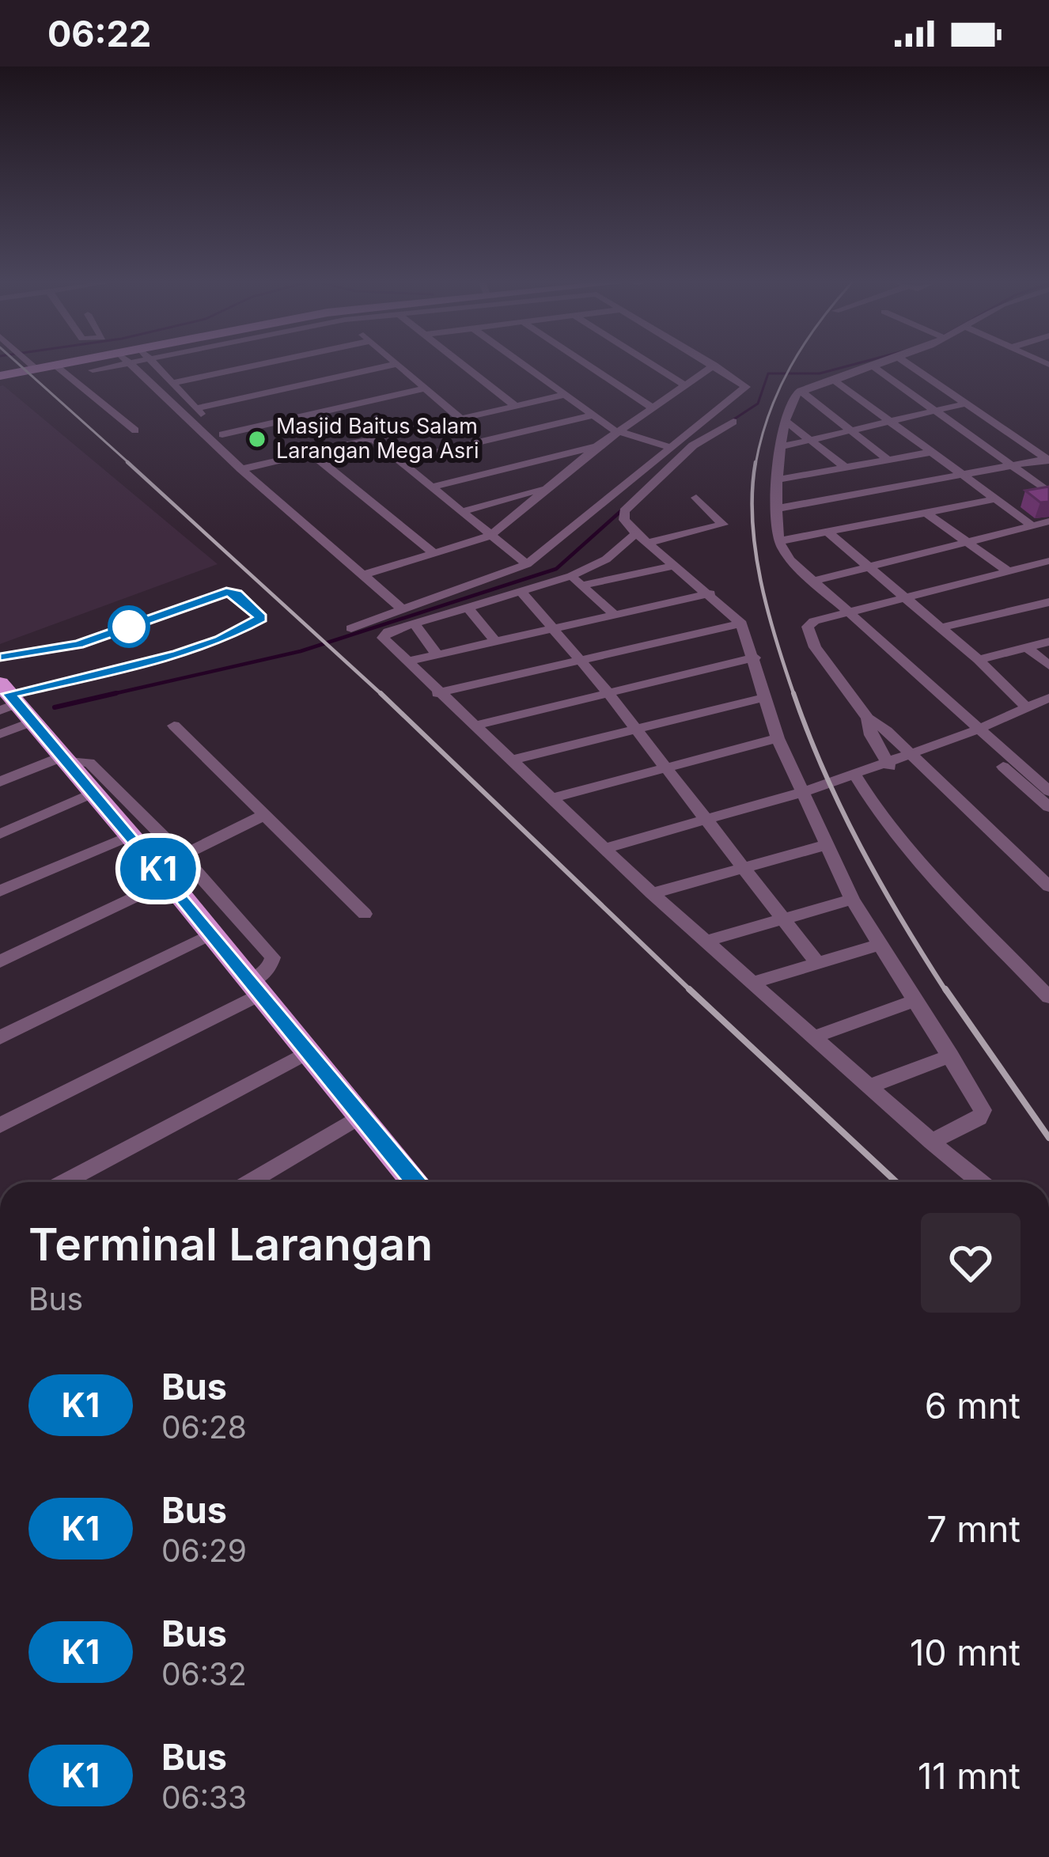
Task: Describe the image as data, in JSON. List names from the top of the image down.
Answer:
{
  "places": ["Masjid Baitus Salam Larangan Mega Asri"],
  "lines": ["bus line K1"],
  "page": {
    "status": "06:22",
    "on_map": "K1",
    "heading": ["Terminal Larangan", "Bus"],
    "list": [
      {
        "mark": "K1",
        "name": "Bus",
        "note": "06:28",
        "value": "6 mnt"
      },
      {
        "mark": "K1",
        "name": "Bus",
        "note": "06:29",
        "value": "7 mnt"
      },
      {
        "mark": "K1",
        "name": "Bus",
        "note": "06:32",
        "value": "10 mnt"
      },
      {
        "mark": "K1",
        "name": "Bus",
        "note": "06:33",
        "value": "11 mnt"
      }
    ]
  }
}
